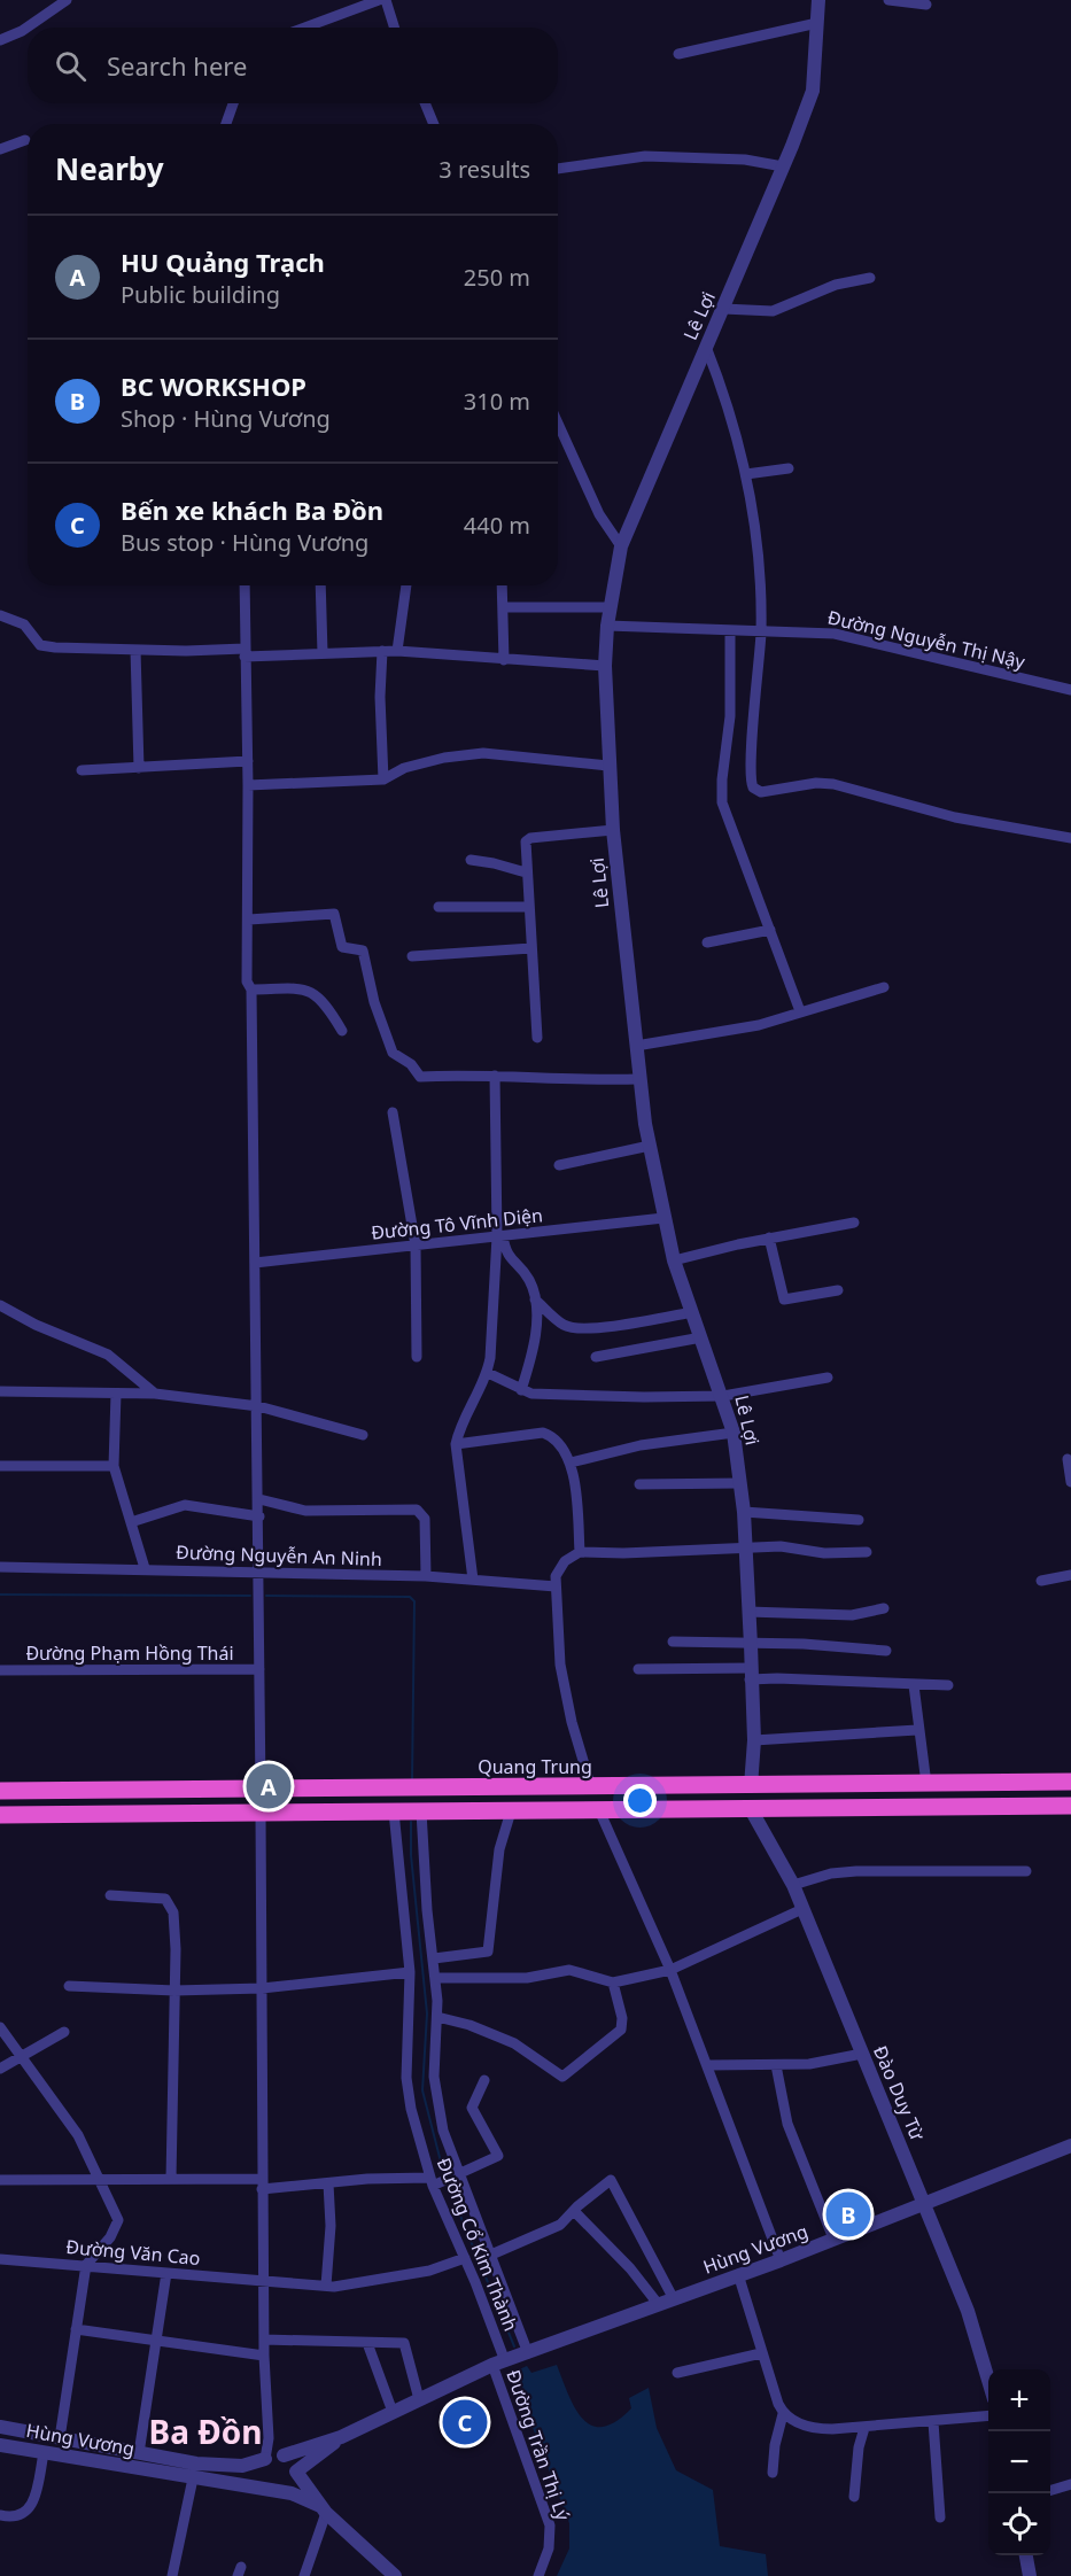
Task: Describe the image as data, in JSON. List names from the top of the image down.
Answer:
{
  "streets": {
    "highway": ["Quang Trung"],
    "street": [
      "Lê Lợi",
      "Đường Nguyễn Thị Nậy",
      "Đường Tô Vĩnh Diện",
      "Đường Nguyễn An Ninh",
      "Đường Phạm Hồng Thái",
      "Đào Duy Từ",
      "Đường Cổ Kim Thành",
      "Hùng Vương",
      "Đường Văn Cao",
      "Đường Trần Thị Lý"
    ]
  },
  "crossings": [
    ["Lê Lợi", "Đường Nguyễn Thị Nậy"],
    ["Lê Lợi", "Đường Tô Vĩnh Diện"],
    ["Lê Lợi", "Quang Trung"],
    ["Đào Duy Từ", "Hùng Vương"],
    ["Đường Cổ Kim Thành", "Hùng Vương"],
    ["Đường Cổ Kim Thành", "Đường Văn Cao"],
    ["Đường Cổ Kim Thành", "Đường Trần Thị Lý"],
    ["Hùng Vương", "Đường Trần Thị Lý"]
  ],
  "districts": ["Ba Đồn"],
  "page": {
    "search": "Search here",
    "heading": ["Nearby", "3 results"],
    "list": [
      {
        "mark": "A",
        "name": "HU Quảng Trạch",
        "note": "Public building",
        "value": "250 m"
      },
      {
        "mark": "B",
        "name": "BC WORKSHOP",
        "note": "Shop · Hùng Vương",
        "value": "310 m"
      },
      {
        "mark": "C",
        "name": "Bến xe khách Ba Đồn",
        "note": "Bus stop · Hùng Vương",
        "value": "440 m"
      }
    ],
    "pins": ["A", "B", "C"],
    "map_buttons": ["+", "−"]
  }
}
